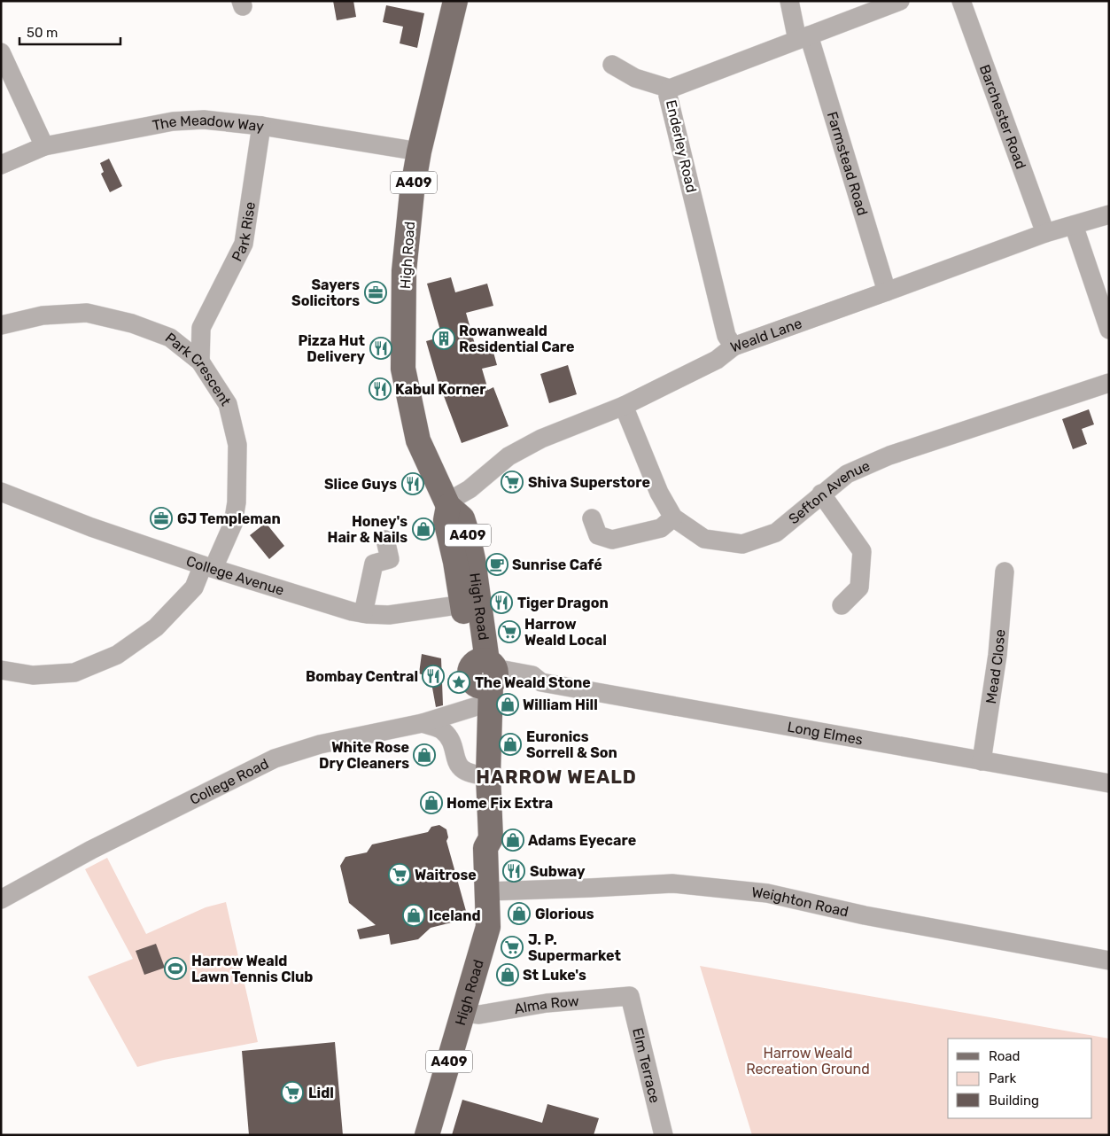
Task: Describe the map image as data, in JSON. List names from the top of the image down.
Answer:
{
  "streets": {
    "main road": ["A409", "High Road"],
    "street": [
      "Barchester Road",
      "The Meadow Way",
      "Enderley Road",
      "Farmstead Road",
      "Park Rise",
      "Weald Lane",
      "Park Crescent",
      "Sefton Avenue",
      "College Avenue",
      "Mead Close",
      "Long Elmes",
      "College Road",
      "Weighton Road",
      "Alma Row",
      "Elm Terrace"
    ]
  },
  "crossings": [
    ["Barchester Road", "Weald Lane"],
    ["The Meadow Way", "Park Rise"],
    ["The Meadow Way", "High Road"],
    ["Enderley Road", "Farmstead Road"],
    ["Enderley Road", "Weald Lane"],
    ["Farmstead Road", "Weald Lane"],
    ["Park Rise", "Park Crescent"],
    ["High Road", "Weald Lane"],
    ["High Road", "College Avenue"],
    ["High Road", "Long Elmes"],
    ["High Road", "College Road"],
    ["High Road", "Weighton Road"],
    ["High Road", "Alma Row"],
    ["Weald Lane", "Sefton Avenue"],
    ["Park Crescent", "College Avenue"],
    ["Mead Close", "Long Elmes"],
    ["Alma Row", "Elm Terrace"]
  ],
  "districts": ["HARROW WEALD"],
  "parks": ["Harrow Weald Recreation Ground"],
  "places": {
    "office": ["Sayers Solicitors", "GJ Templeman"],
    "building": ["Rowanweald Residential Care"],
    "restaurant": [
      "Pizza Hut Delivery",
      "Kabul Korner",
      "Slice Guys",
      "Tiger Dragon",
      "Bombay Central",
      "Subway"
    ],
    "supermarket": [
      "Shiva Superstore",
      "Harrow Weald Local",
      "Waitrose",
      "J. P. Supermarket",
      "Lidl"
    ],
    "shop": [
      "Honey's Hair & Nails",
      "William Hill",
      "Euronics Sorrell & Son",
      "White Rose Dry Cleaners",
      "Home Fix Extra",
      "Adams Eyecare",
      "Glorious",
      "Iceland",
      "St Luke's"
    ],
    "cafe": ["Sunrise Café"],
    "place": ["The Weald Stone"],
    "sports": ["Harrow Weald Lawn Tennis Club"]
  },
  "legend": ["Road", "Park", "Building"],
  "scale_bar": "50 m"
}
